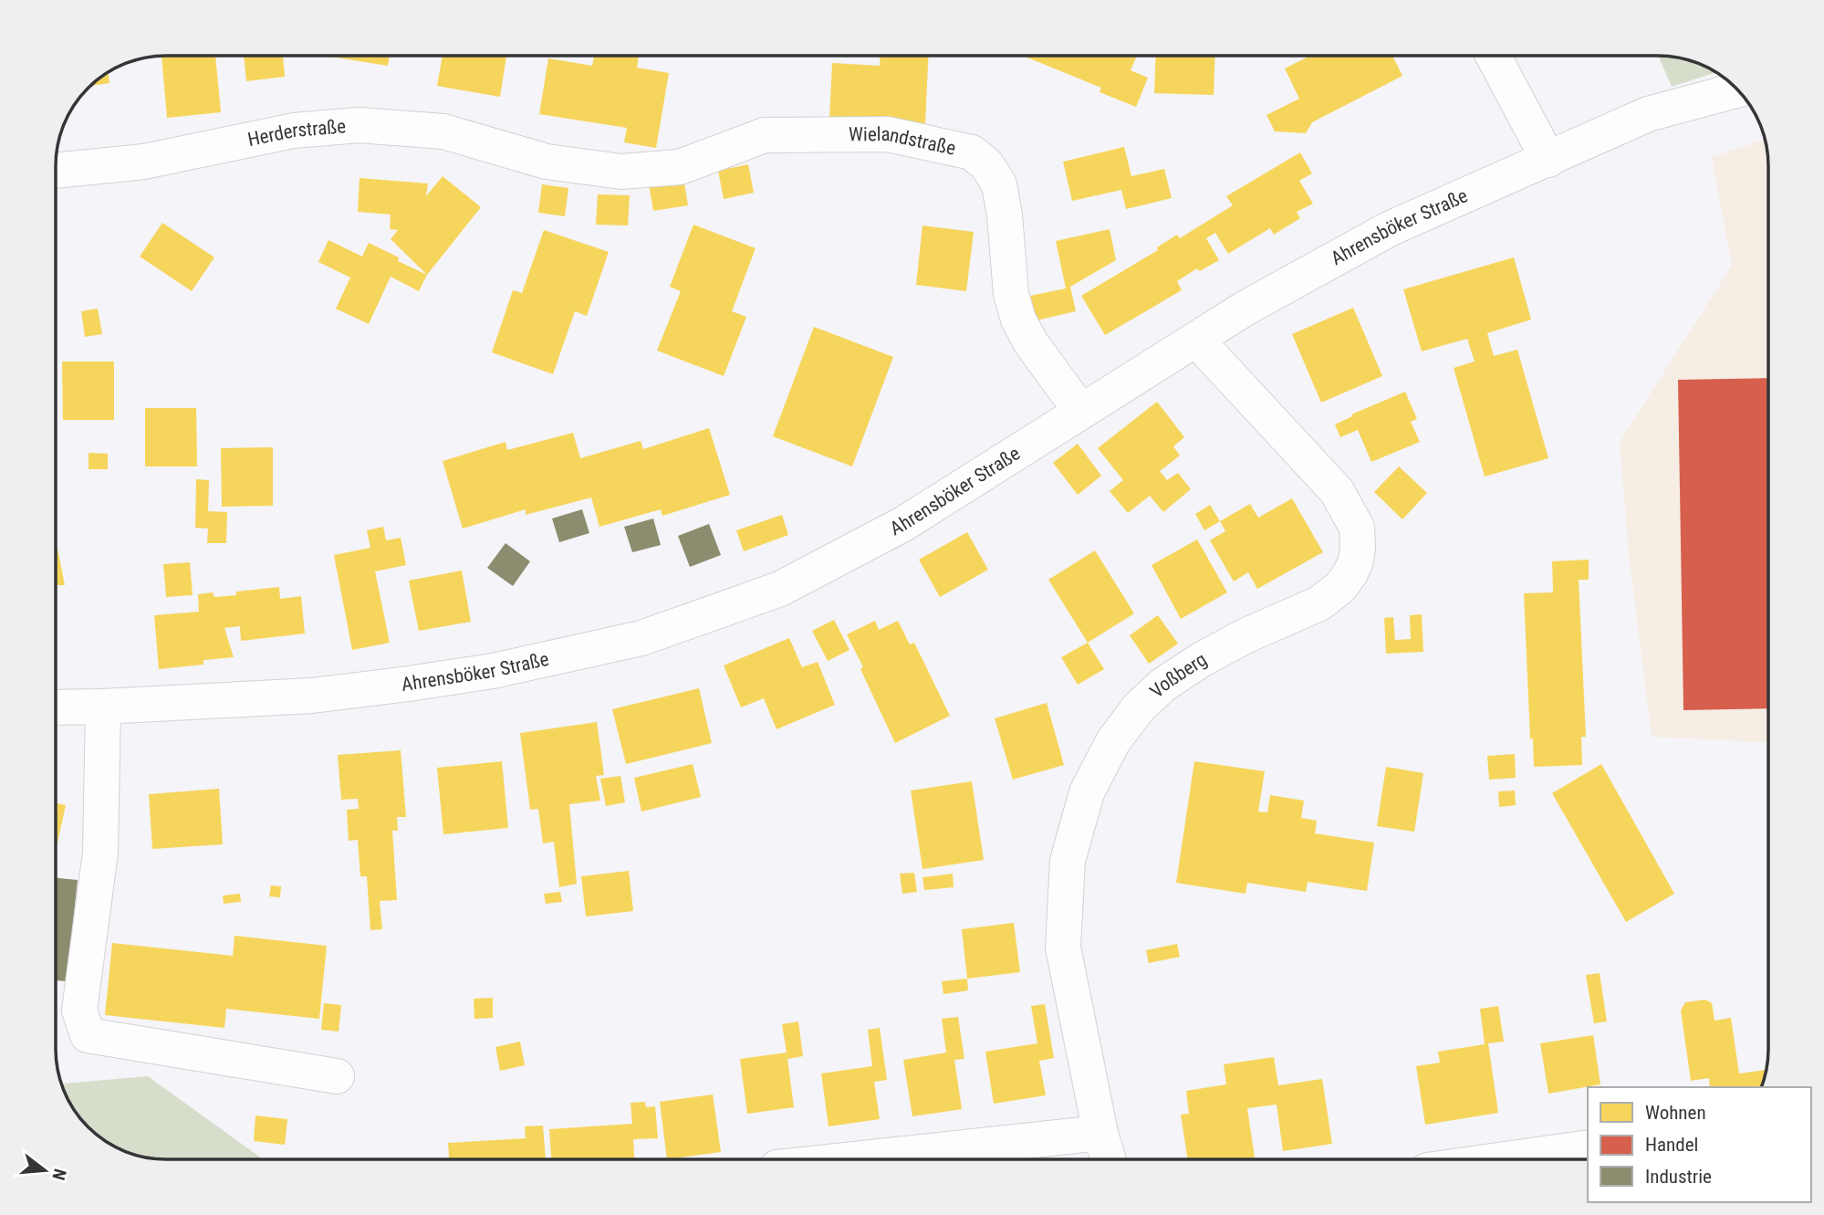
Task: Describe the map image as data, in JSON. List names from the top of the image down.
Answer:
{
  "streets": {
    "street": [
      "Herderstraße",
      "Wielandstraße",
      "Ahrensböker Straße",
      "Voßberg"
    ]
  },
  "crossings": [
    ["Herderstraße", "Wielandstraße"],
    ["Wielandstraße", "Ahrensböker Straße"],
    ["Ahrensböker Straße", "Voßberg"]
  ],
  "legend": ["Wohnen", "Handel", "Industrie"],
  "north": "right"
}
